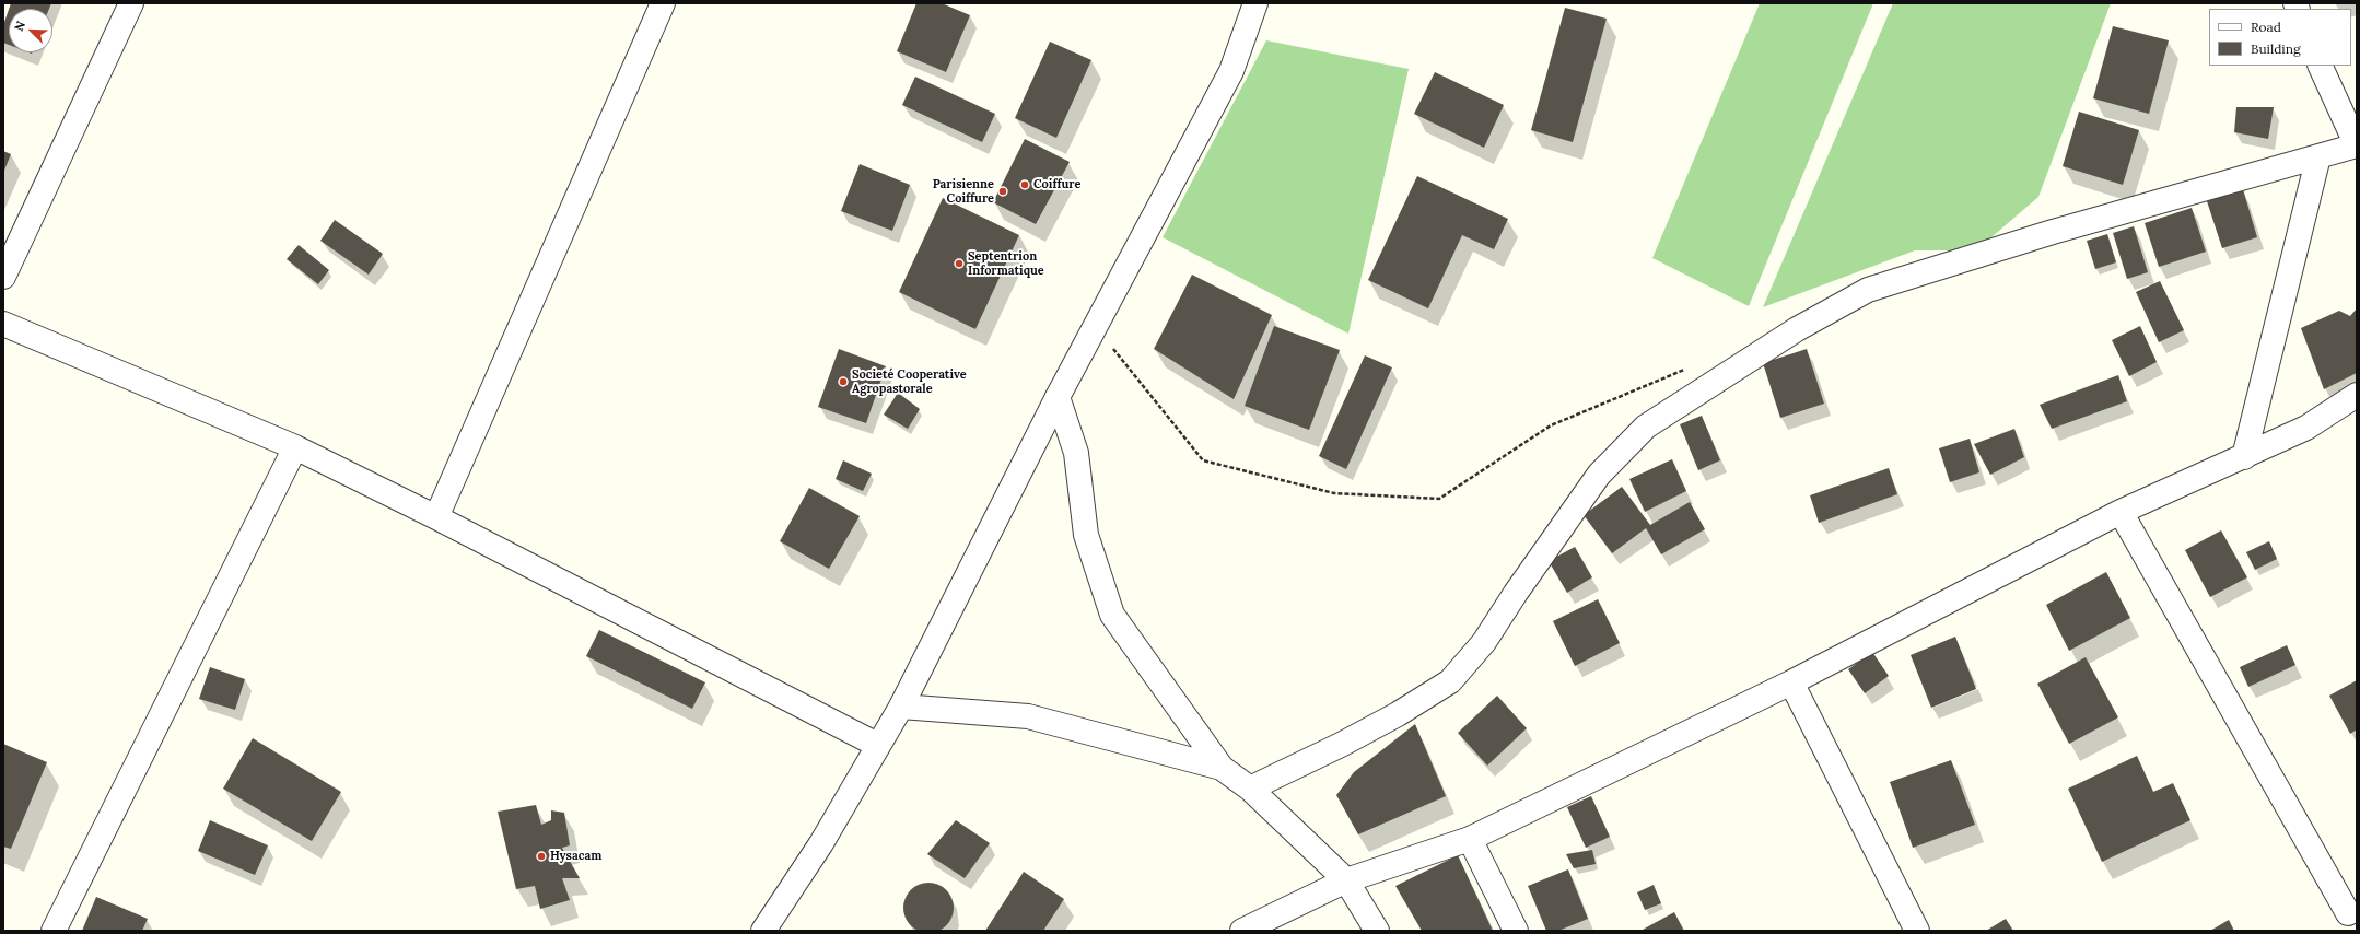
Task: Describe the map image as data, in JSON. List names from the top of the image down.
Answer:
{
  "places": [
    "Coiffure",
    "Parisienne Coiffure",
    "Septentrion Informatique",
    "Societé Cooperative Agropastorale",
    "Hysacam"
  ],
  "legend": ["Road", "Building"],
  "north": "top left"
}
